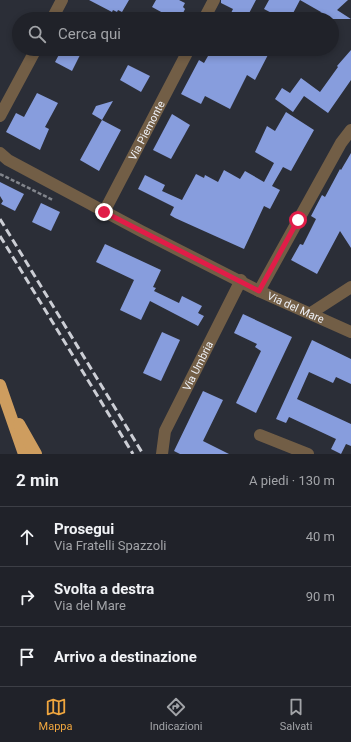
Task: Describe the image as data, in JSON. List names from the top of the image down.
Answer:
{
  "streets": {
    "street": ["Via Piemonte", "Via del Mare", "Via Umbria"]
  },
  "crossings": [
    ["Via Piemonte", "Via del Mare"],
    ["Via del Mare", "Via Umbria"]
  ],
  "page": {
    "search": "Cerca qui",
    "heading": ["2 min", "A piedi · 130 m"],
    "list": [
      ["Prosegui", "Via Fratelli Spazzoli", "40 m"],
      ["Svolta a destra", "Via del Mare", "90 m"],
      "Arrivo a destinazione"
    ],
    "nav": ["Mappa", "Indicazioni", "Salvati"]
  }
}
